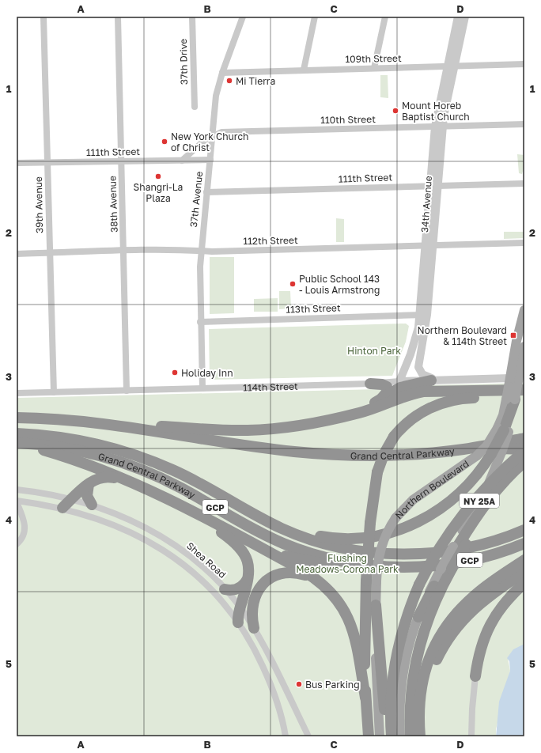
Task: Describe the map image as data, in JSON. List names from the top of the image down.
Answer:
{
  "streets": {
    "highway": ["Grand Central Parkway", "GCP"],
    "main road": ["Northern Boulevard", "NY 25A"],
    "street": [
      "109th Street",
      "37th Drive",
      "110th Street",
      "111th Street",
      "37th Avenue",
      "38th Avenue",
      "34th Avenue",
      "39th Avenue",
      "112th Street",
      "113th Street",
      "114th Street",
      "Shea Road"
    ]
  },
  "crossings": [
    ["109th Street", "37th Avenue"],
    ["109th Street", "34th Avenue"],
    ["110th Street", "111th Street"],
    ["110th Street", "37th Avenue"],
    ["110th Street", "34th Avenue"],
    ["111th Street", "37th Avenue"],
    ["111th Street", "38th Avenue"],
    ["111th Street", "34th Avenue"],
    ["111th Street", "39th Avenue"],
    ["37th Avenue", "112th Street"],
    ["37th Avenue", "113th Street"],
    ["37th Avenue", "114th Street"],
    ["38th Avenue", "112th Street"],
    ["38th Avenue", "114th Street"],
    ["34th Avenue", "112th Street"],
    ["34th Avenue", "113th Street"],
    ["34th Avenue", "114th Street"],
    ["39th Avenue", "112th Street"],
    ["39th Avenue", "114th Street"]
  ],
  "parks": ["Hinton Park", "Flushing Meadows-Corona Park"],
  "places": {
    "other": [
      "Mi Tierra",
      "Mount Horeb Baptist Church",
      "New York Church of Christ",
      "Shangri-La Plaza",
      "Public School 143 - Louis Armstrong",
      "Holiday Inn",
      "Bus Parking"
    ],
    "transit": ["Northern Boulevard & 114th Street"]
  },
  "grid": {
    "columns": [
      "A",
      "B",
      "C",
      "D"
    ],
    "rows": [
      "1",
      "2",
      "3",
      "4",
      "5"
    ]
  }
}
